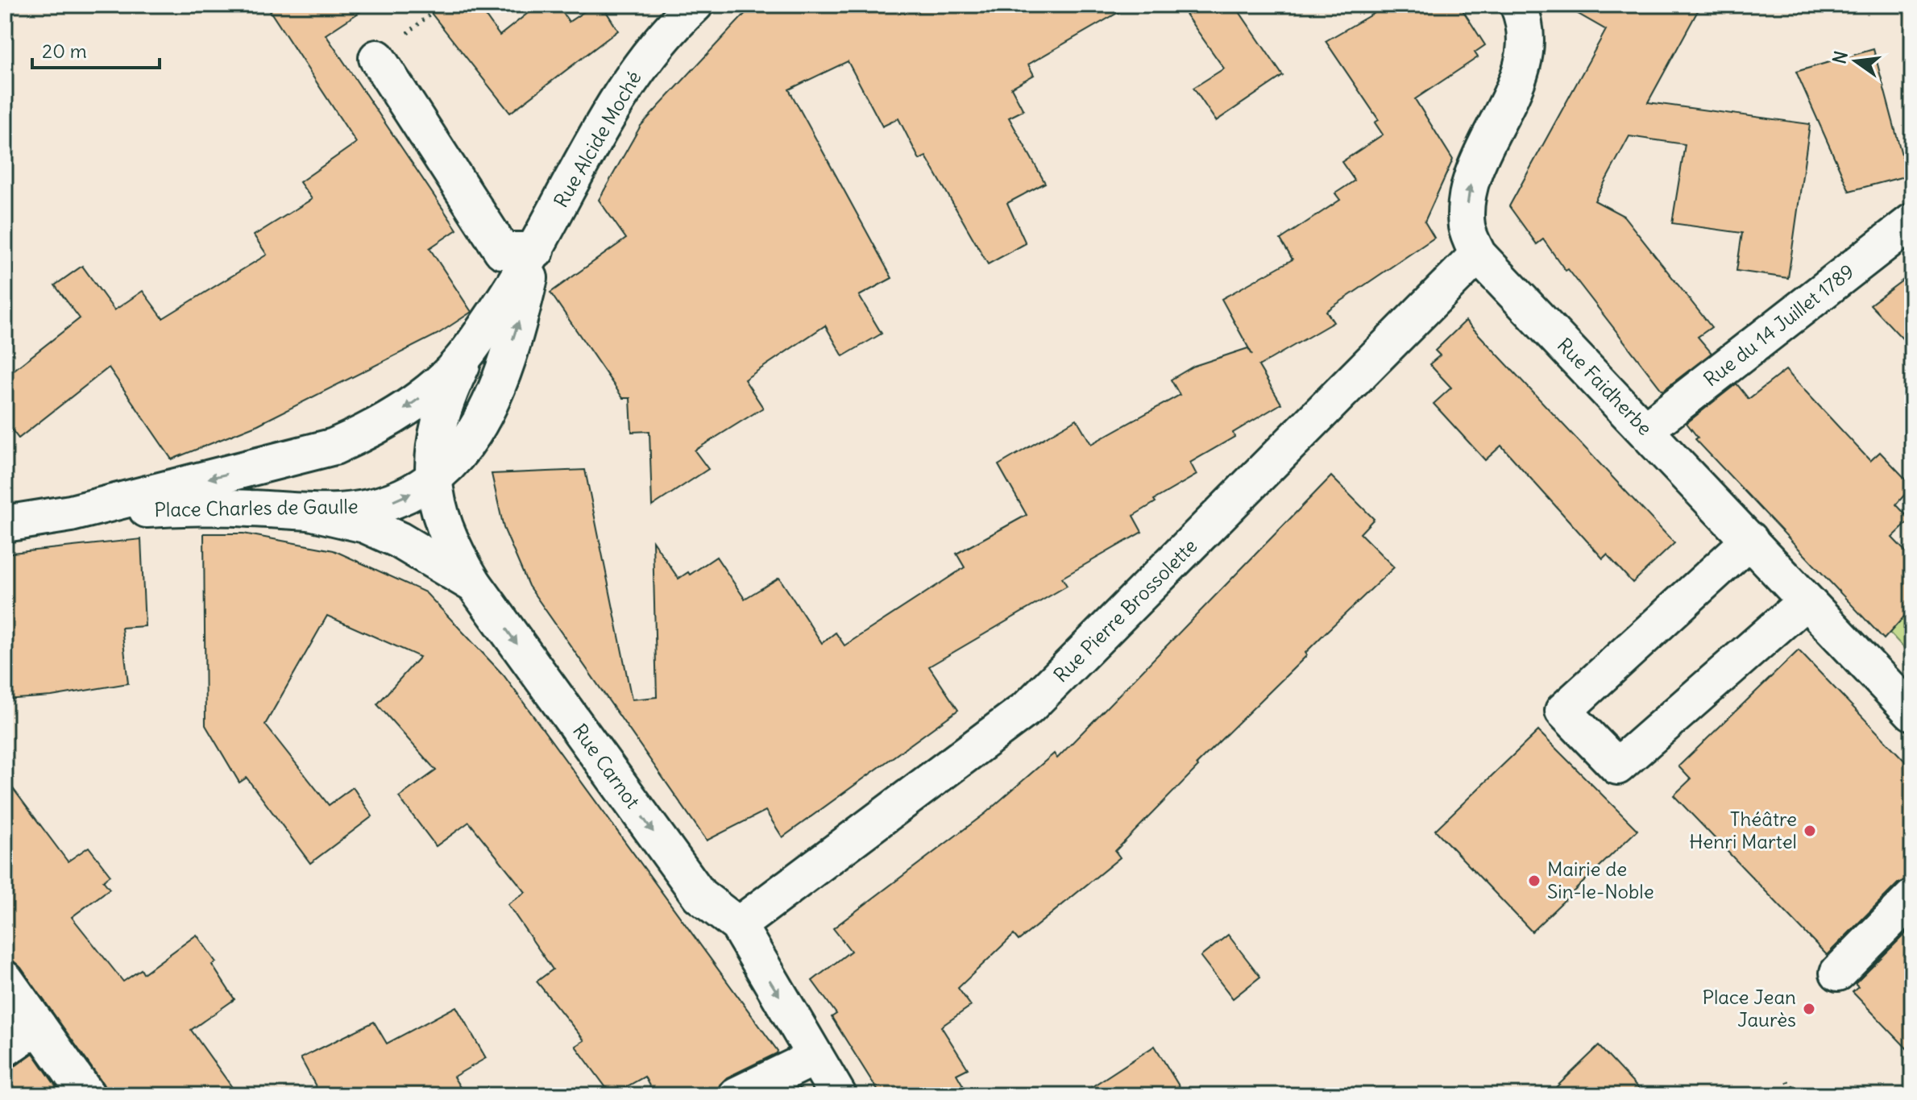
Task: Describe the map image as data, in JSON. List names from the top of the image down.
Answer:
{
  "streets": {
    "street": [
      "Rue Alcide Moché",
      "Rue du 14 Juillet 1789",
      "Rue Faidherbe",
      "Place Charles de Gaulle",
      "Rue Pierre Brossolette",
      "Rue Carnot"
    ]
  },
  "crossings": [
    ["Rue Alcide Moché", "Place Charles de Gaulle"],
    ["Rue du 14 Juillet 1789", "Rue Faidherbe"],
    ["Rue Faidherbe", "Rue Pierre Brossolette"],
    ["Place Charles de Gaulle", "Rue Carnot"],
    ["Rue Pierre Brossolette", "Rue Carnot"]
  ],
  "one_way": ["Rue Carnot"],
  "places": ["Théâtre Henri Martel", "Mairie de Sin-le-Noble", "Place Jean Jaurès"],
  "scale_bar": "20 m",
  "north": "left"
}
